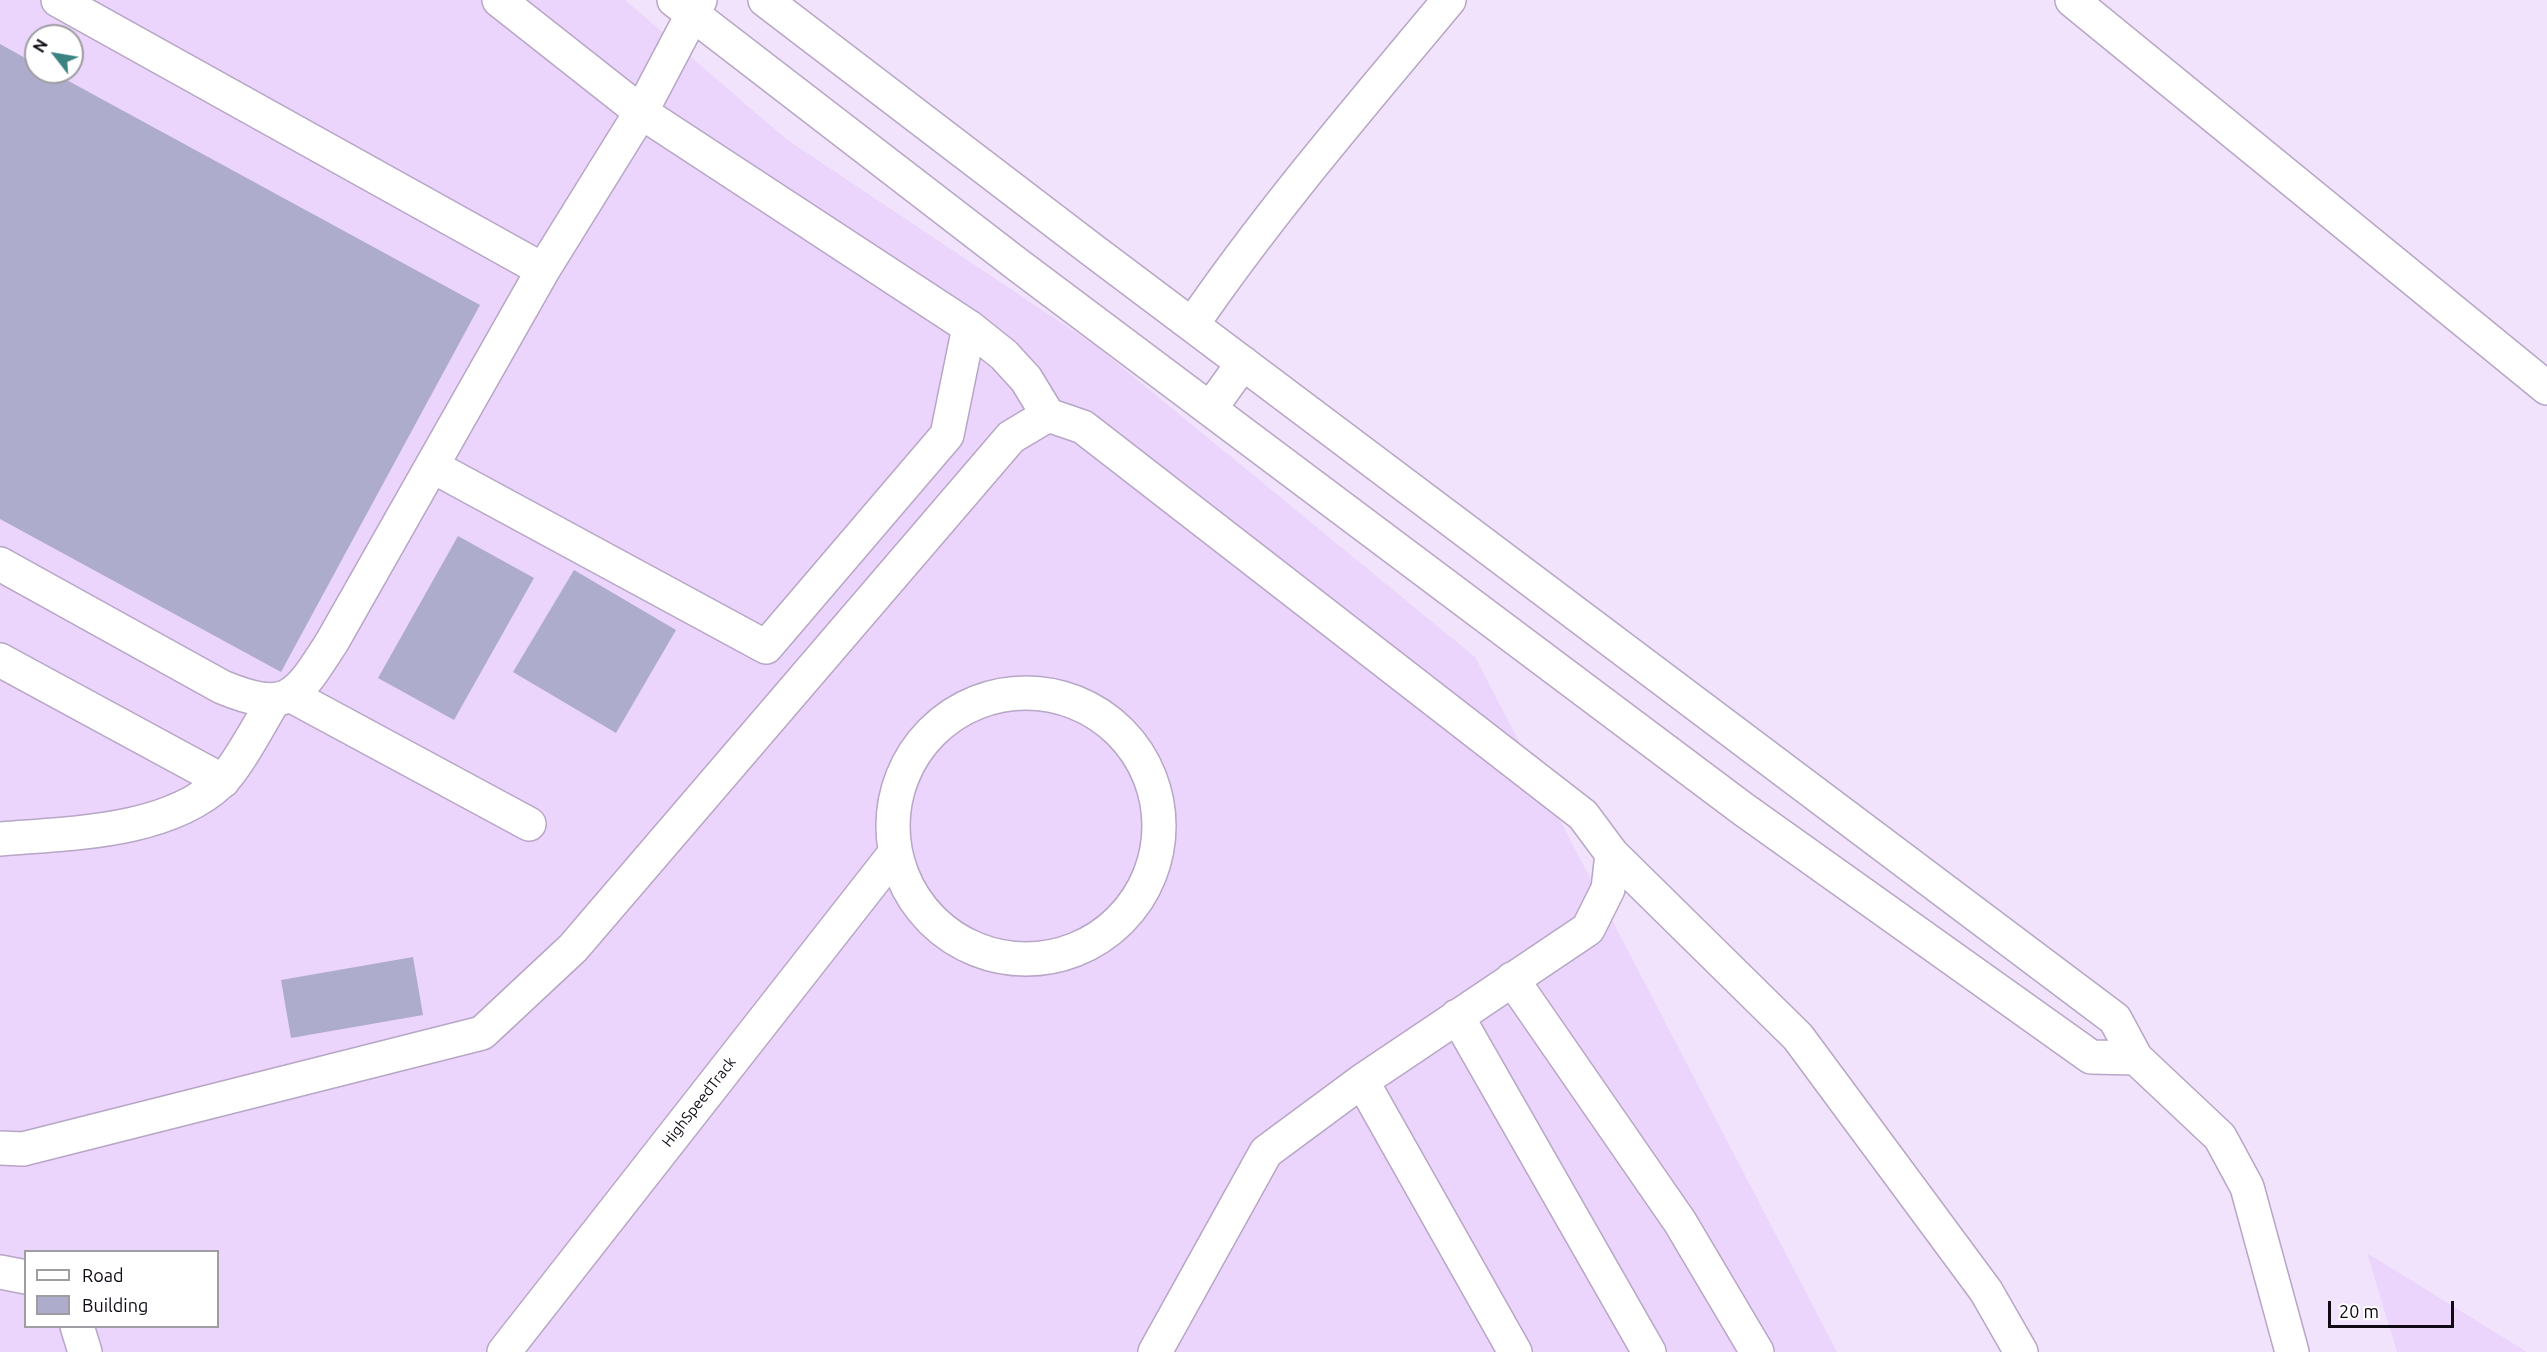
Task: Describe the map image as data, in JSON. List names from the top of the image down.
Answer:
{
  "streets": {
    "street": ["HighSpeedTrack"]
  },
  "legend": ["Road", "Building"],
  "scale_bar": "20 m",
  "north": "top left"
}
